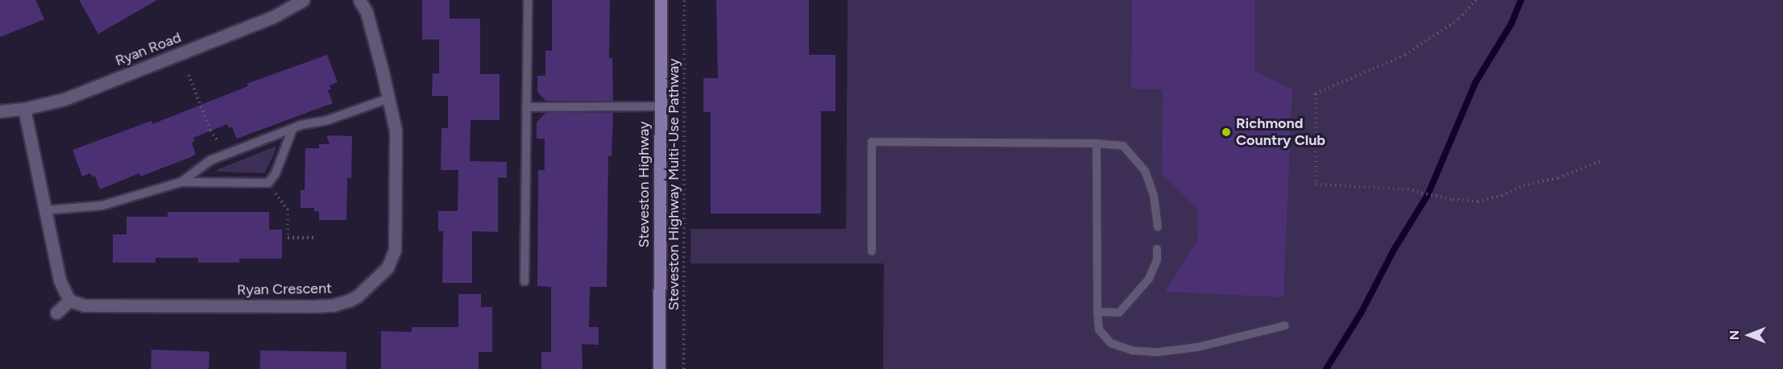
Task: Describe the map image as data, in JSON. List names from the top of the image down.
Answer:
{
  "streets": {
    "main road": ["Steveston Highway"],
    "street": ["Ryan Road", "Ryan Crescent"],
    "path": ["Steveston Highway Multi-Use Pathway"]
  },
  "places": ["Richmond Country Club"],
  "north": "left"
}
